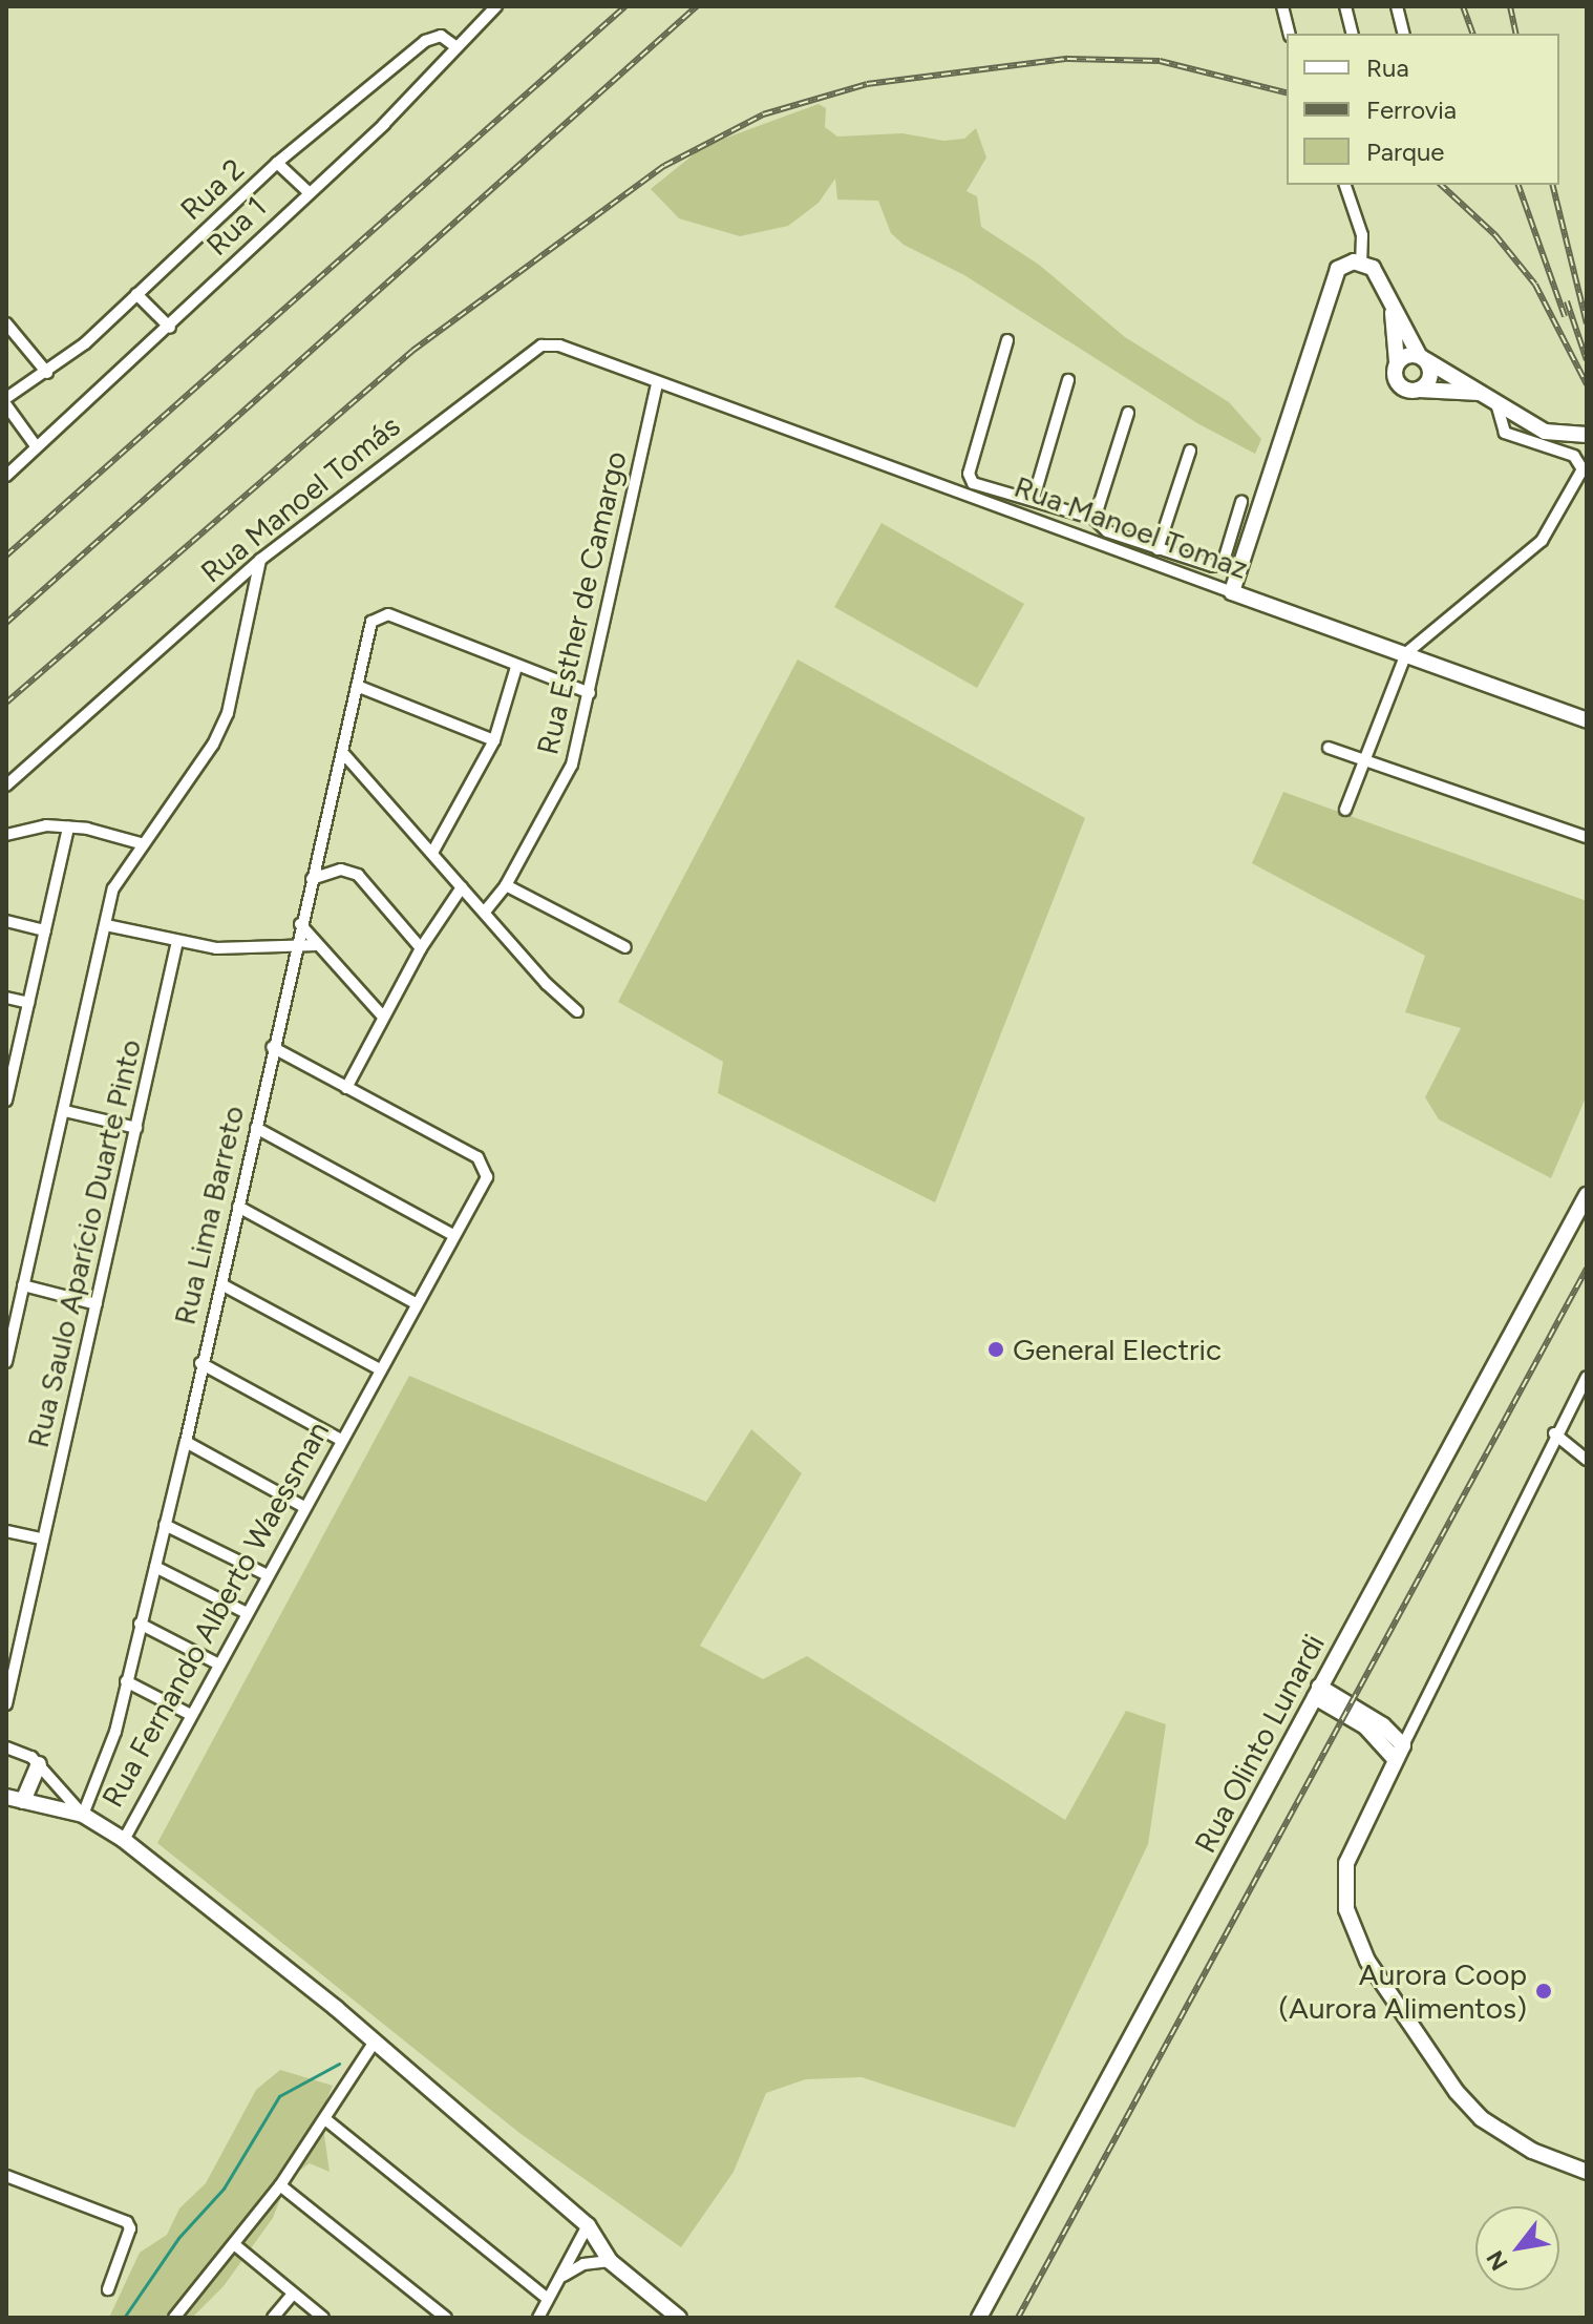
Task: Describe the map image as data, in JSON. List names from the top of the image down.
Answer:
{
  "streets": {
    "street": [
      "Rua 2",
      "Rua 1",
      "Rua Manoel Tomás",
      "Rua Manoel Tomaz",
      "Rua Esther de Camargo",
      "Rua Lima Barreto",
      "Rua Saulo Aparício Duarte Pinto",
      "Rua Fernando Alberto Waessman",
      "Rua Olinto Lunardi"
    ]
  },
  "crossings": [
    ["Rua 2", "Rua 1"],
    ["Rua Manoel Tomás", "Rua Manoel Tomaz"],
    ["Rua Manoel Tomás", "Rua Esther de Camargo"],
    ["Rua Manoel Tomaz", "Rua Esther de Camargo"]
  ],
  "places": ["General Electric", "Aurora Coop (Aurora Alimentos)"],
  "legend": ["Rua", "Ferrovia", "Parque"],
  "north": "bottom left"
}
